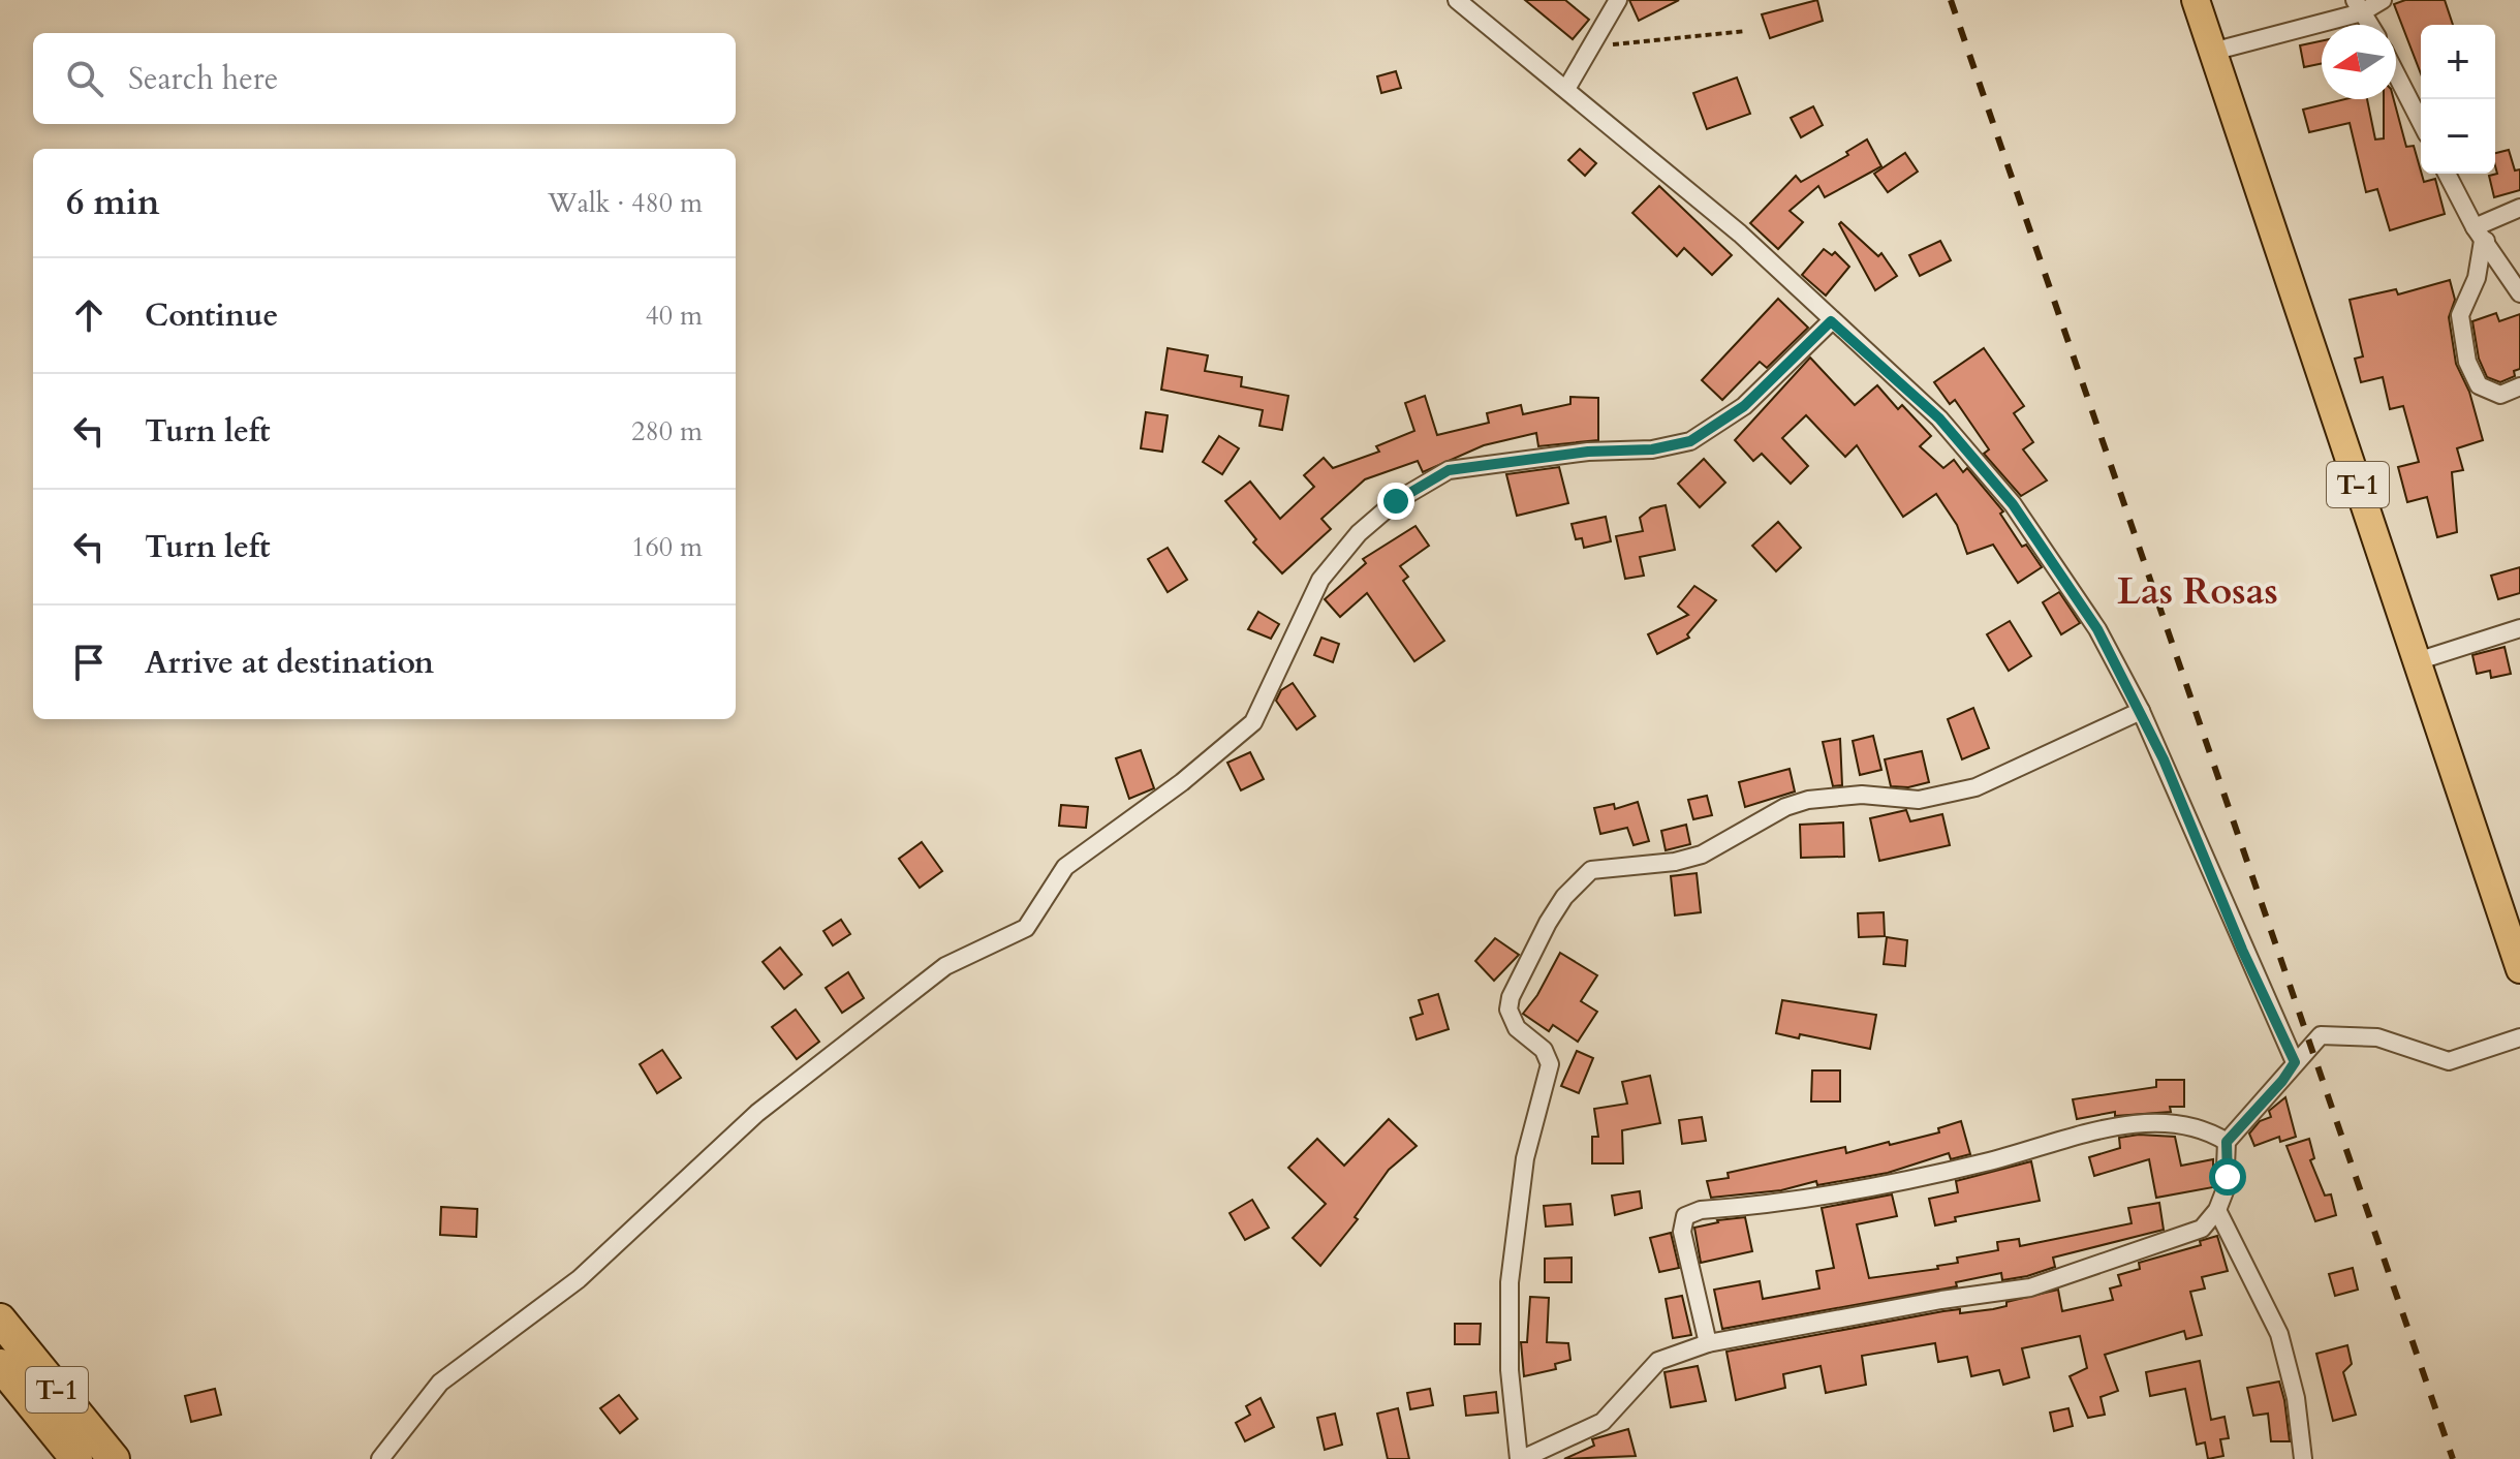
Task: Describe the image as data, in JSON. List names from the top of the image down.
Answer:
{
  "streets": {
    "highway": ["T-1"]
  },
  "districts": ["Las Rosas"],
  "north": "left",
  "page": {
    "map_buttons": ["+", "−"],
    "search": "Search here",
    "heading": ["6 min", "Walk · 480 m"],
    "list": [
      ["Continue", "40 m"],
      ["Turn left", "280 m"],
      ["Turn left", "160 m"],
      "Arrive at destination"
    ]
  }
}
